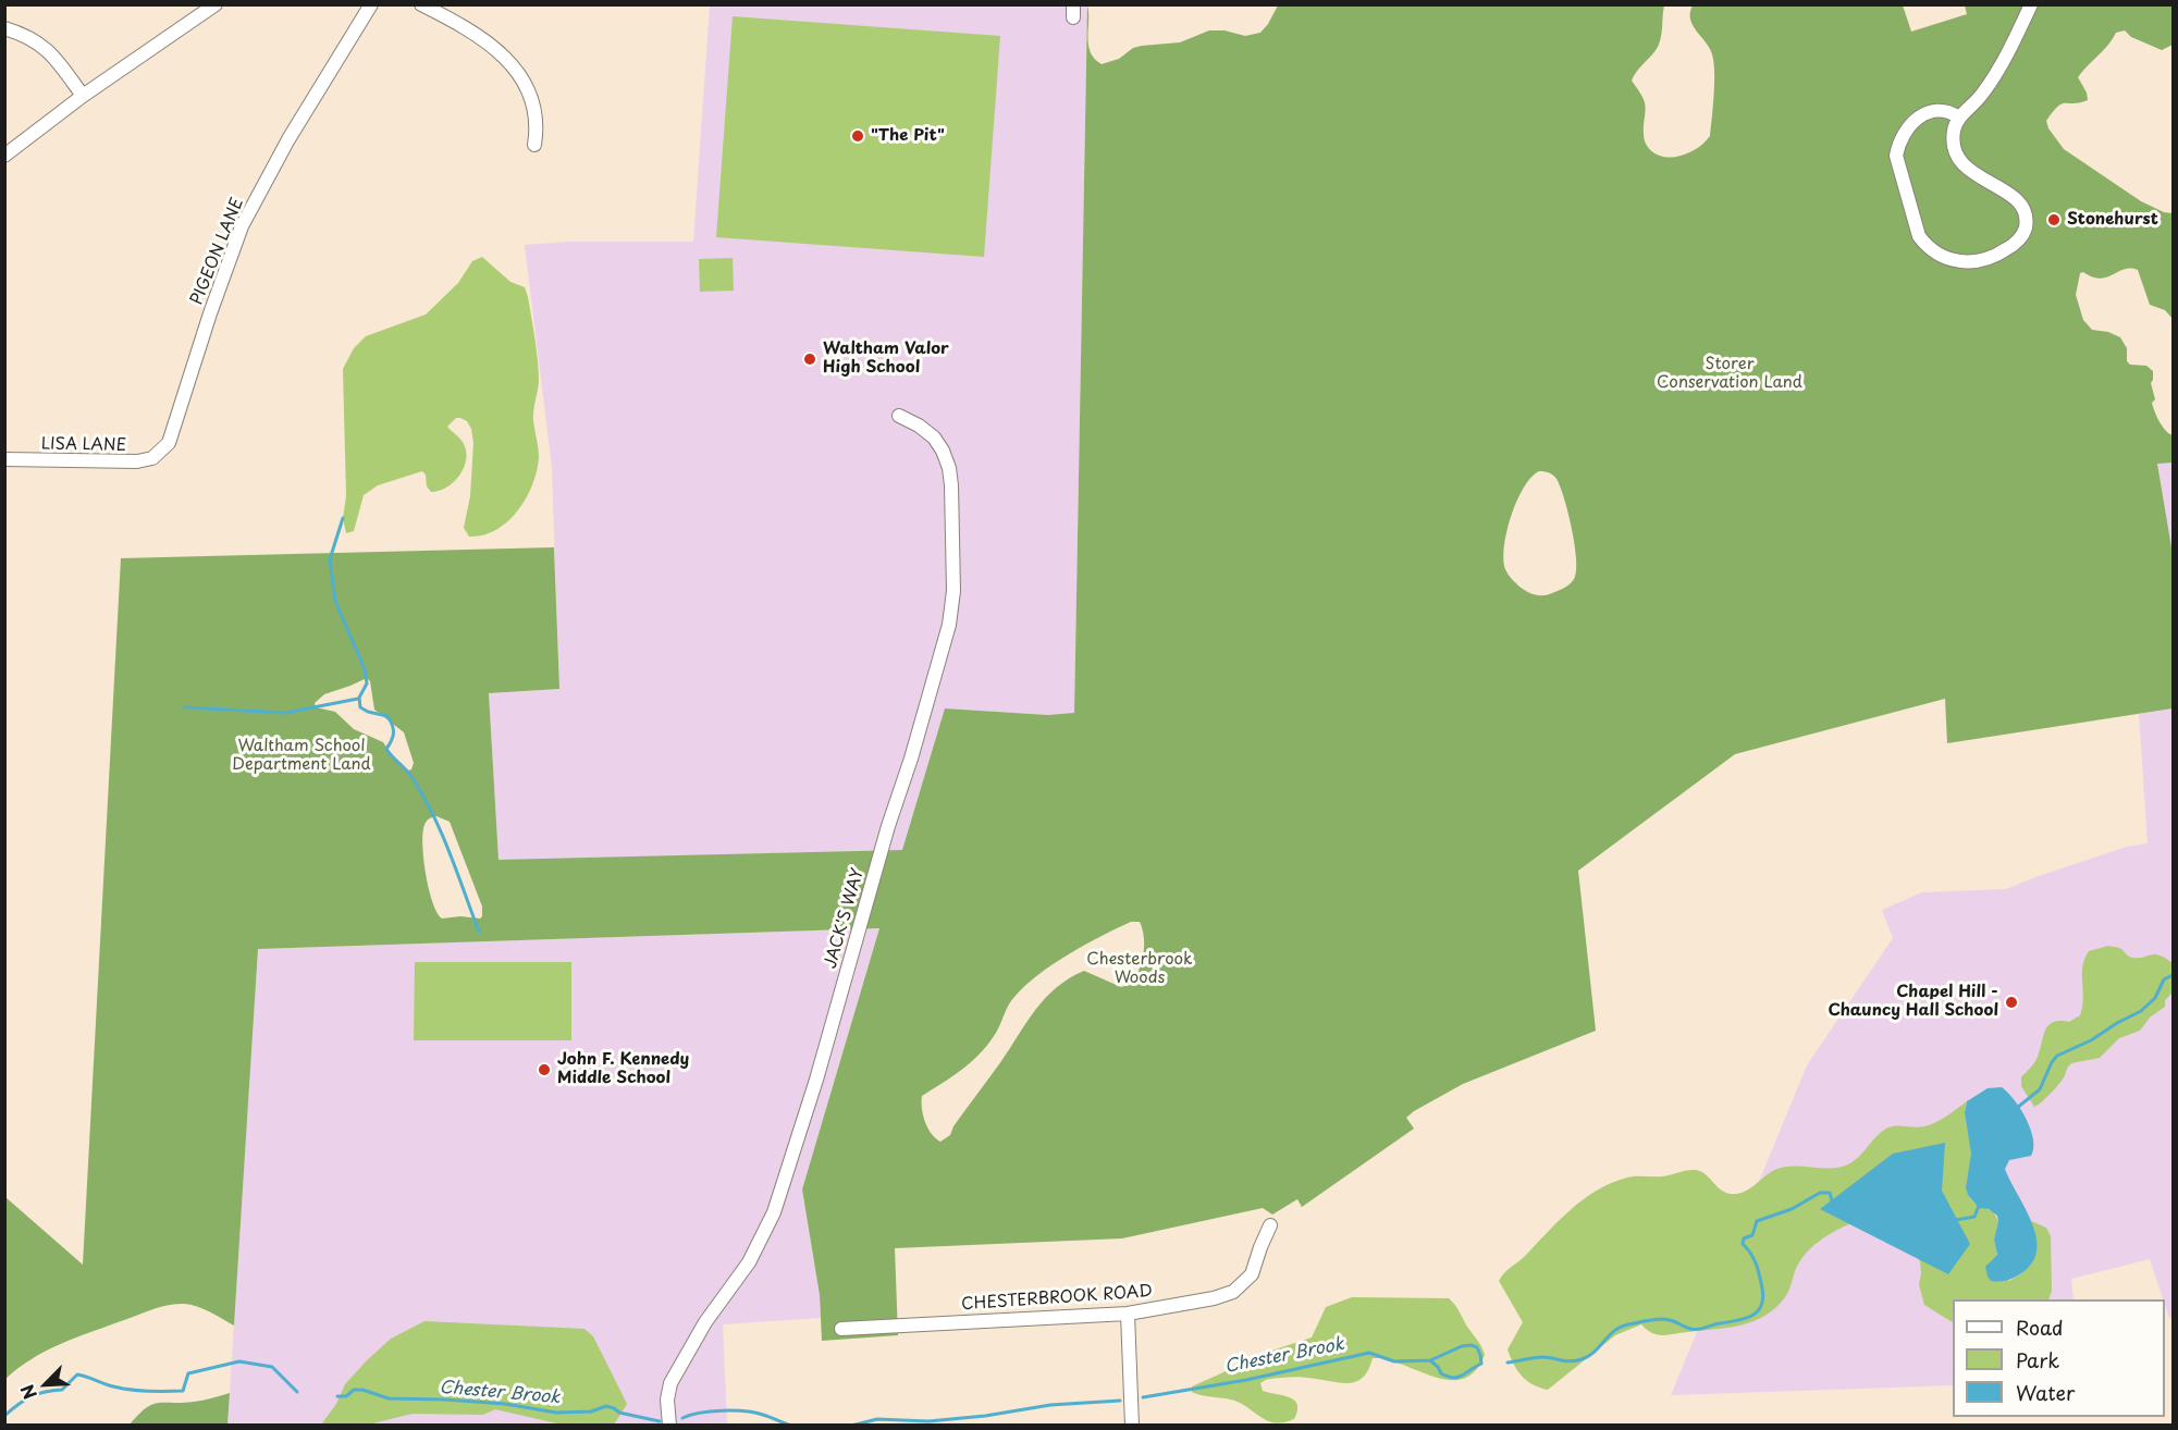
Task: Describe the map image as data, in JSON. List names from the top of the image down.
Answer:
{
  "streets": {
    "street": [
      "PIGEON LANE",
      "LISA LANE",
      "JACK'S WAY",
      "CHESTERBROOK ROAD"
    ]
  },
  "crossings": [
    ["PIGEON LANE", "LISA LANE"]
  ],
  "water": ["Chester Brook"],
  "parks": ["Storer Conservation Land", "Waltham School Department Land", "Chesterbrook Woods"],
  "places": [
    "\"The Pit\"",
    "Stonehurst",
    "Waltham Valor High School",
    "Chapel Hill - Chauncy Hall School",
    "John F. Kennedy Middle School"
  ],
  "legend": ["Road", "Park", "Water"],
  "north": "bottom left"
}
